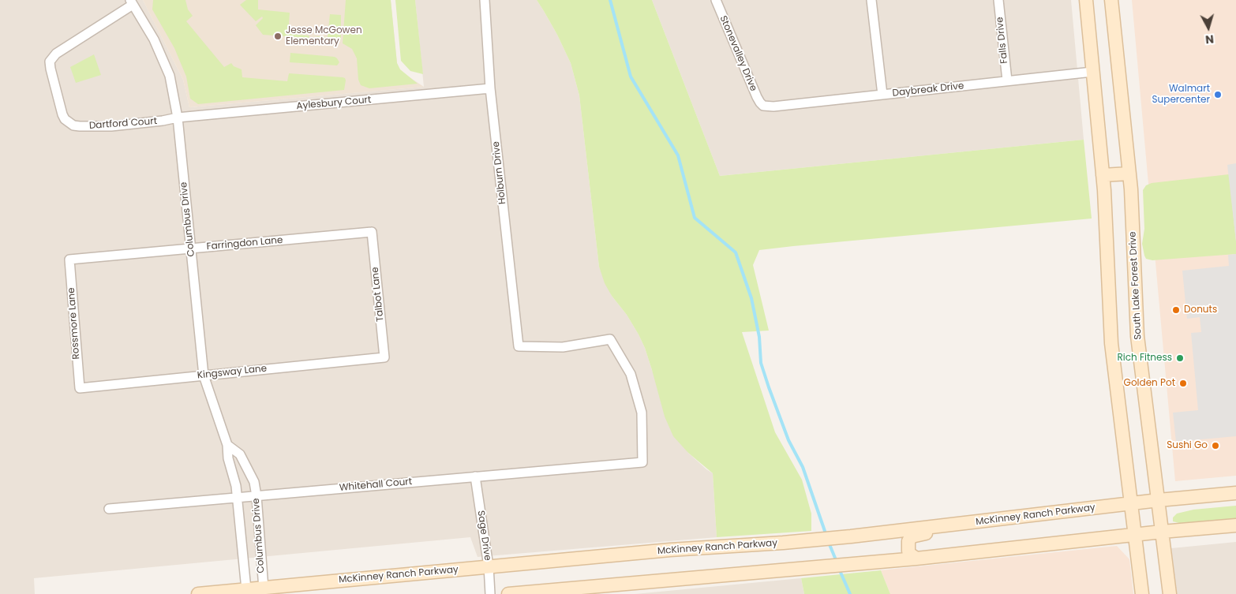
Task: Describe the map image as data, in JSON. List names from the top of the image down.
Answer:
{
  "streets": {
    "main road": ["South Lake Forest Drive", "McKinney Ranch Parkway"],
    "street": [
      "Falls Drive",
      "Stonevalley Drive",
      "Daybreak Drive",
      "Aylesbury Court",
      "Dartford Court",
      "Holburn Drive",
      "Columbus Drive",
      "Farringdon Lane",
      "Talbot Lane",
      "Rossmore Lane",
      "Kingsway Lane",
      "Whitehall Court",
      "Sage Drive"
    ]
  },
  "crossings": [
    ["Falls Drive", "Daybreak Drive"],
    ["Stonevalley Drive", "Daybreak Drive"],
    ["Aylesbury Court", "Dartford Court"],
    ["Aylesbury Court", "Holburn Drive"],
    ["Aylesbury Court", "Columbus Drive"],
    ["Dartford Court", "Columbus Drive"],
    ["Holburn Drive", "Whitehall Court"],
    ["Columbus Drive", "Farringdon Lane"],
    ["Columbus Drive", "Kingsway Lane"],
    ["Columbus Drive", "Whitehall Court"],
    ["Columbus Drive", "McKinney Ranch Parkway"],
    ["Farringdon Lane", "Talbot Lane"],
    ["Farringdon Lane", "Rossmore Lane"],
    ["South Lake Forest Drive", "McKinney Ranch Parkway"],
    ["Talbot Lane", "Kingsway Lane"],
    ["Rossmore Lane", "Kingsway Lane"],
    ["Whitehall Court", "Sage Drive"],
    ["McKinney Ranch Parkway", "Sage Drive"]
  ],
  "places": [
    "Jesse McGowen Elementary",
    "Walmart Supercenter",
    "Donuts",
    "Rich Fitness",
    "Golden Pot",
    "Sushi Go"
  ],
  "north": "bottom"
}
